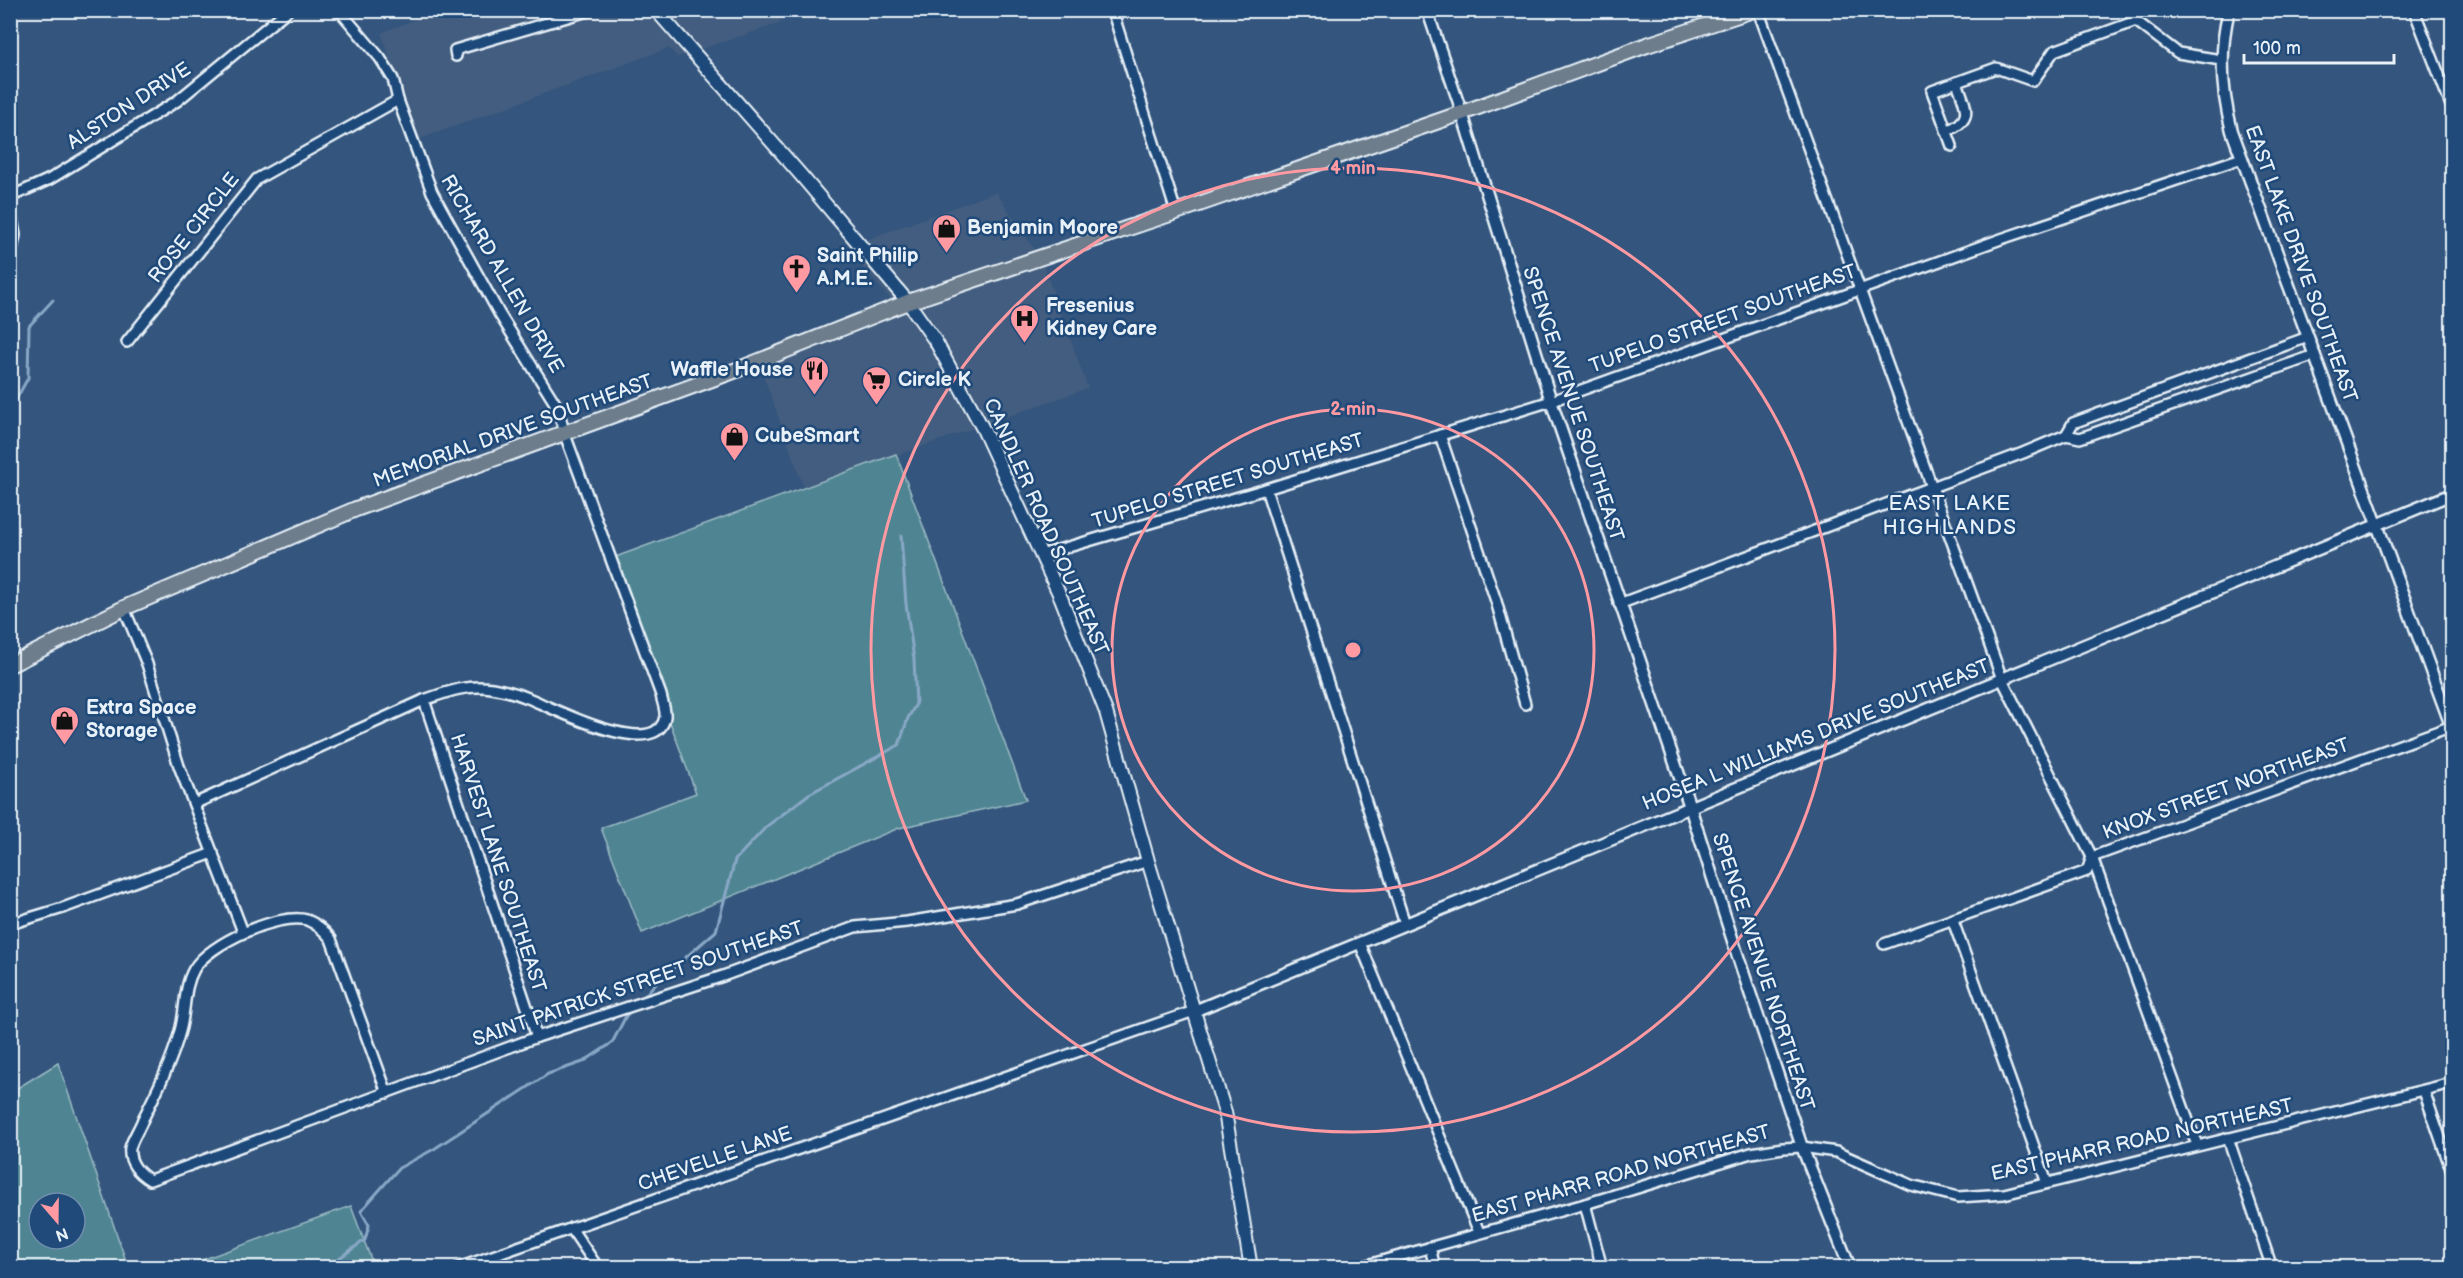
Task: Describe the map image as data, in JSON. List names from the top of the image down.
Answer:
{
  "streets": {
    "main road": ["MEMORIAL DRIVE SOUTHEAST", "CANDLER ROAD SOUTHEAST"],
    "street": [
      "ALSTON DRIVE",
      "ROSE CIRCLE",
      "EAST LAKE DRIVE SOUTHEAST",
      "RICHARD ALLEN DRIVE",
      "TUPELO STREET SOUTHEAST",
      "SPENCE AVENUE SOUTHEAST",
      "HOSEA L WILLIAMS DRIVE SOUTHEAST",
      "KNOX STREET NORTHEAST",
      "HARVEST LANE SOUTHEAST",
      "SPENCE AVENUE NORTHEAST",
      "SAINT PATRICK STREET SOUTHEAST",
      "EAST PHARR ROAD NORTHEAST",
      "CHEVELLE LANE"
    ]
  },
  "crossings": [
    ["ROSE CIRCLE", "RICHARD ALLEN DRIVE"],
    ["EAST LAKE DRIVE SOUTHEAST", "TUPELO STREET SOUTHEAST"],
    ["EAST LAKE DRIVE SOUTHEAST", "HOSEA L WILLIAMS DRIVE SOUTHEAST"],
    ["EAST LAKE DRIVE SOUTHEAST", "KNOX STREET NORTHEAST"],
    ["RICHARD ALLEN DRIVE", "MEMORIAL DRIVE SOUTHEAST"],
    ["RICHARD ALLEN DRIVE", "HARVEST LANE SOUTHEAST"],
    ["TUPELO STREET SOUTHEAST", "SPENCE AVENUE SOUTHEAST"],
    ["TUPELO STREET SOUTHEAST", "CANDLER ROAD SOUTHEAST"],
    ["SPENCE AVENUE SOUTHEAST", "MEMORIAL DRIVE SOUTHEAST"],
    ["SPENCE AVENUE SOUTHEAST", "HOSEA L WILLIAMS DRIVE SOUTHEAST"],
    ["SPENCE AVENUE SOUTHEAST", "SPENCE AVENUE NORTHEAST"],
    ["MEMORIAL DRIVE SOUTHEAST", "CANDLER ROAD SOUTHEAST"],
    ["CANDLER ROAD SOUTHEAST", "HOSEA L WILLIAMS DRIVE SOUTHEAST"],
    ["CANDLER ROAD SOUTHEAST", "SAINT PATRICK STREET SOUTHEAST"],
    ["CANDLER ROAD SOUTHEAST", "CHEVELLE LANE"],
    ["HOSEA L WILLIAMS DRIVE SOUTHEAST", "SPENCE AVENUE NORTHEAST"],
    ["HOSEA L WILLIAMS DRIVE SOUTHEAST", "CHEVELLE LANE"],
    ["HARVEST LANE SOUTHEAST", "SAINT PATRICK STREET SOUTHEAST"],
    ["SPENCE AVENUE NORTHEAST", "EAST PHARR ROAD NORTHEAST"]
  ],
  "districts": ["EAST LAKE HIGHLANDS"],
  "places": {
    "shop": ["Benjamin Moore", "CubeSmart", "Extra Space Storage"],
    "church": ["Saint Philip A.M.E."],
    "hospital": ["Fresenius Kidney Care"],
    "restaurant": ["Waffle House"],
    "supermarket": ["Circle K"]
  },
  "scale_bar": "100 m",
  "north": "bottom",
  "rings": ["4 min", "2 min"]
}
